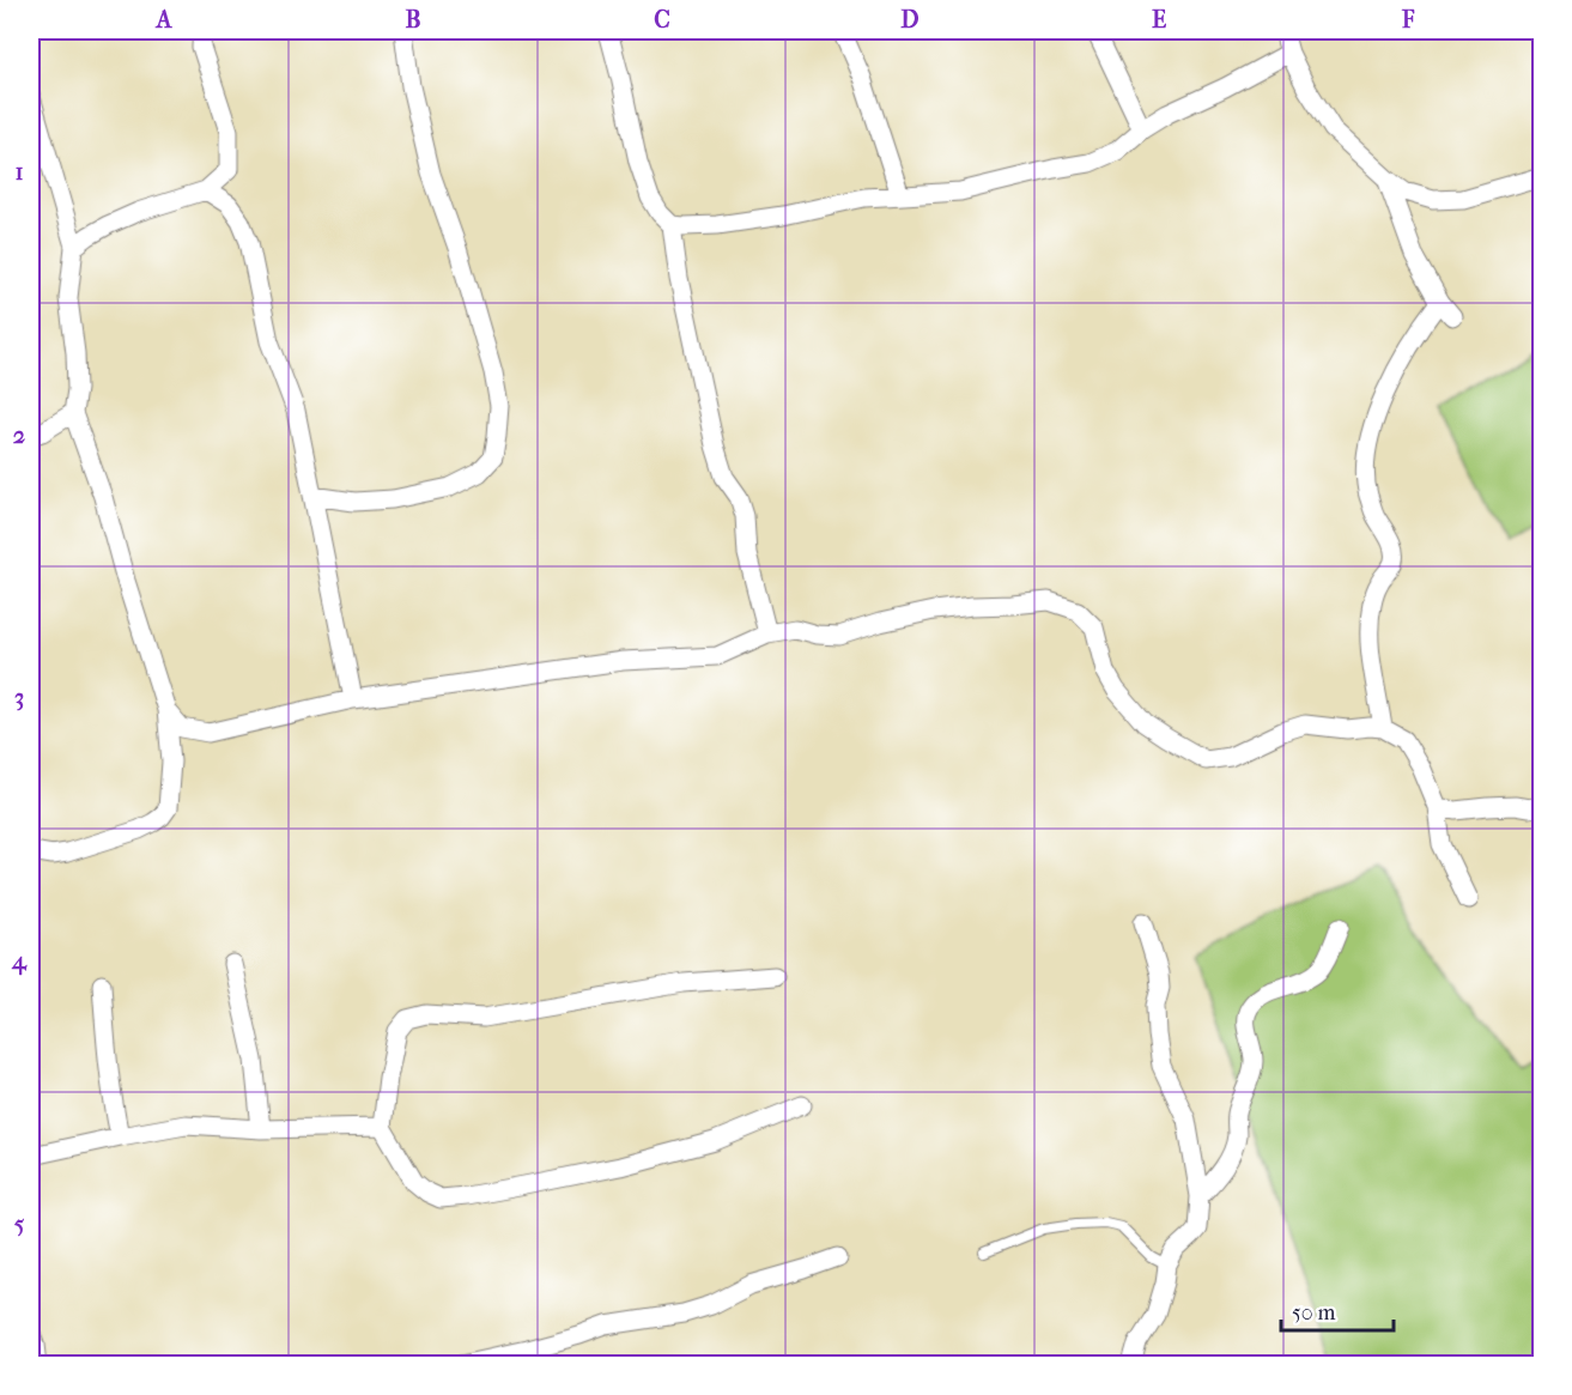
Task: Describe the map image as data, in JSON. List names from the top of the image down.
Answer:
{
  "scale_bar": "50 m",
  "grid": {
    "columns": [
      "A",
      "B",
      "C",
      "D",
      "E",
      "F"
    ],
    "rows": [
      "1",
      "2",
      "3",
      "4",
      "5"
    ]
  }
}
